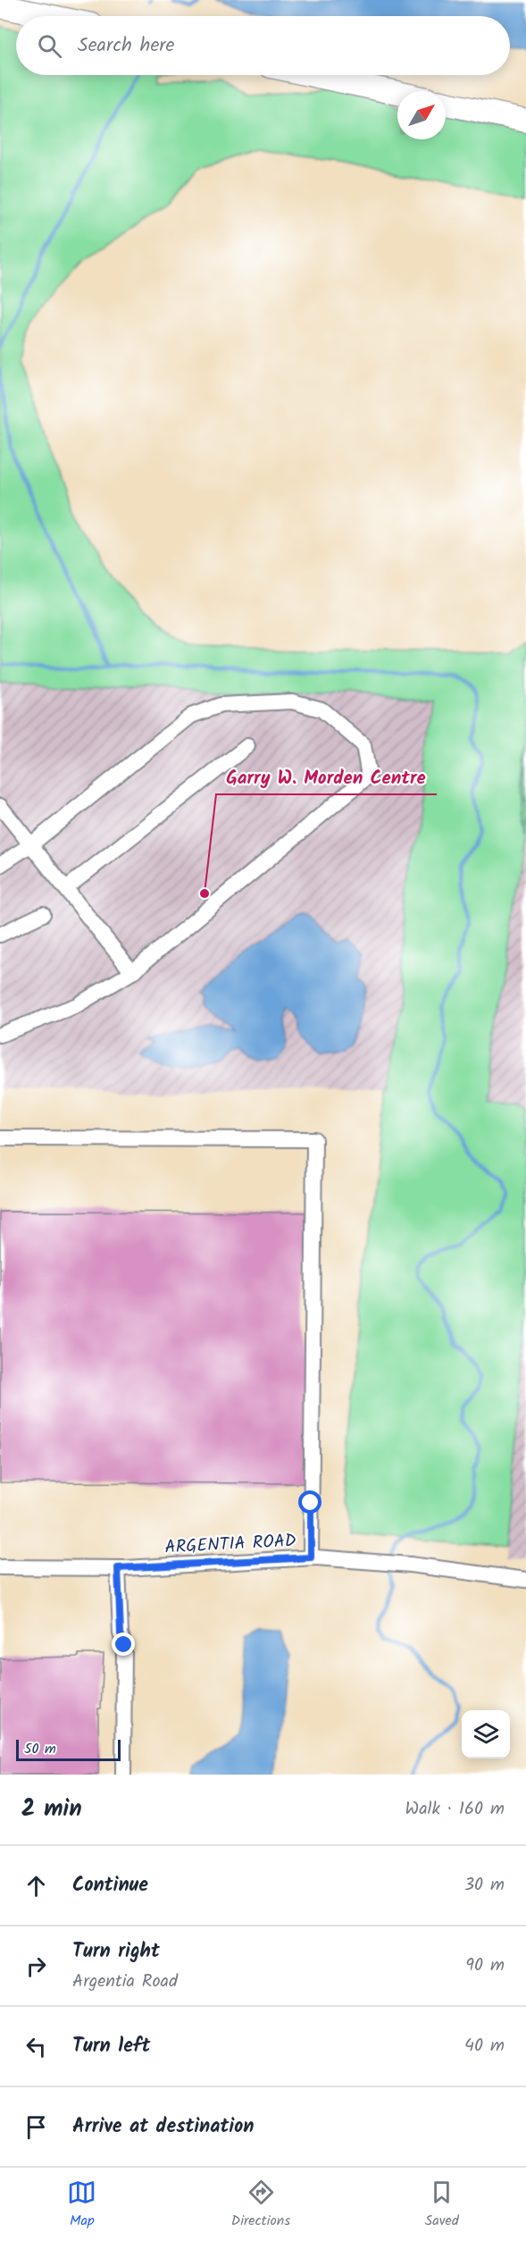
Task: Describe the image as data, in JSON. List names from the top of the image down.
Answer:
{
  "streets": {
    "street": ["ARGENTIA ROAD"]
  },
  "places": ["Garry W. Morden Centre"],
  "scale_bar": "50 m",
  "north": "top right",
  "page": {
    "search": "Search here",
    "scale": "50 m",
    "heading": ["2 min", "Walk · 160 m"],
    "list": [
      ["Continue", "30 m"],
      ["Turn right", "Argentia Road", "90 m"],
      ["Turn left", "40 m"],
      "Arrive at destination"
    ],
    "nav": ["Map", "Directions", "Saved"]
  }
}
